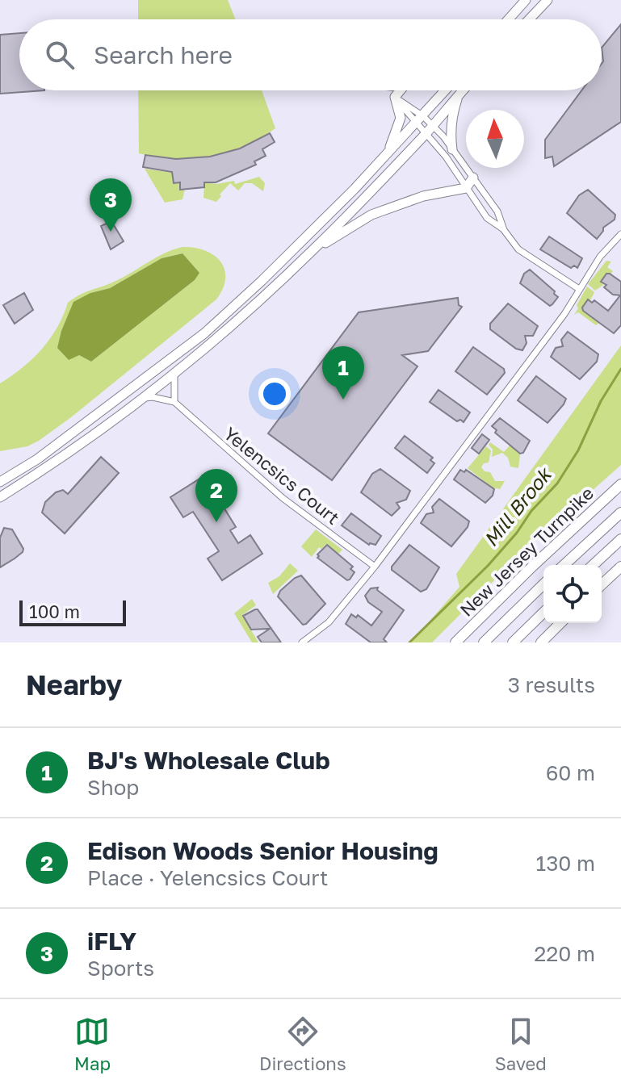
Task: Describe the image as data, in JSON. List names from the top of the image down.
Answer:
{
  "streets": {
    "highway": ["New Jersey Turnpike"],
    "street": ["Yelencsics Court"]
  },
  "water": ["Mill Brook"],
  "scale_bar": "100 m",
  "north": "top",
  "page": {
    "search": "Search here",
    "pins": ["3", "1", "2"],
    "scale": "100 m",
    "heading": ["Nearby", "3 results"],
    "list": [
      {
        "mark": "1",
        "name": "BJ's Wholesale Club",
        "note": "Shop",
        "value": "60 m"
      },
      {
        "mark": "2",
        "name": "Edison Woods Senior Housing",
        "note": "Place · Yelencsics Court",
        "value": "130 m"
      },
      {
        "mark": "3",
        "name": "iFLY",
        "note": "Sports",
        "value": "220 m"
      }
    ],
    "nav": ["Map", "Directions", "Saved"]
  }
}
